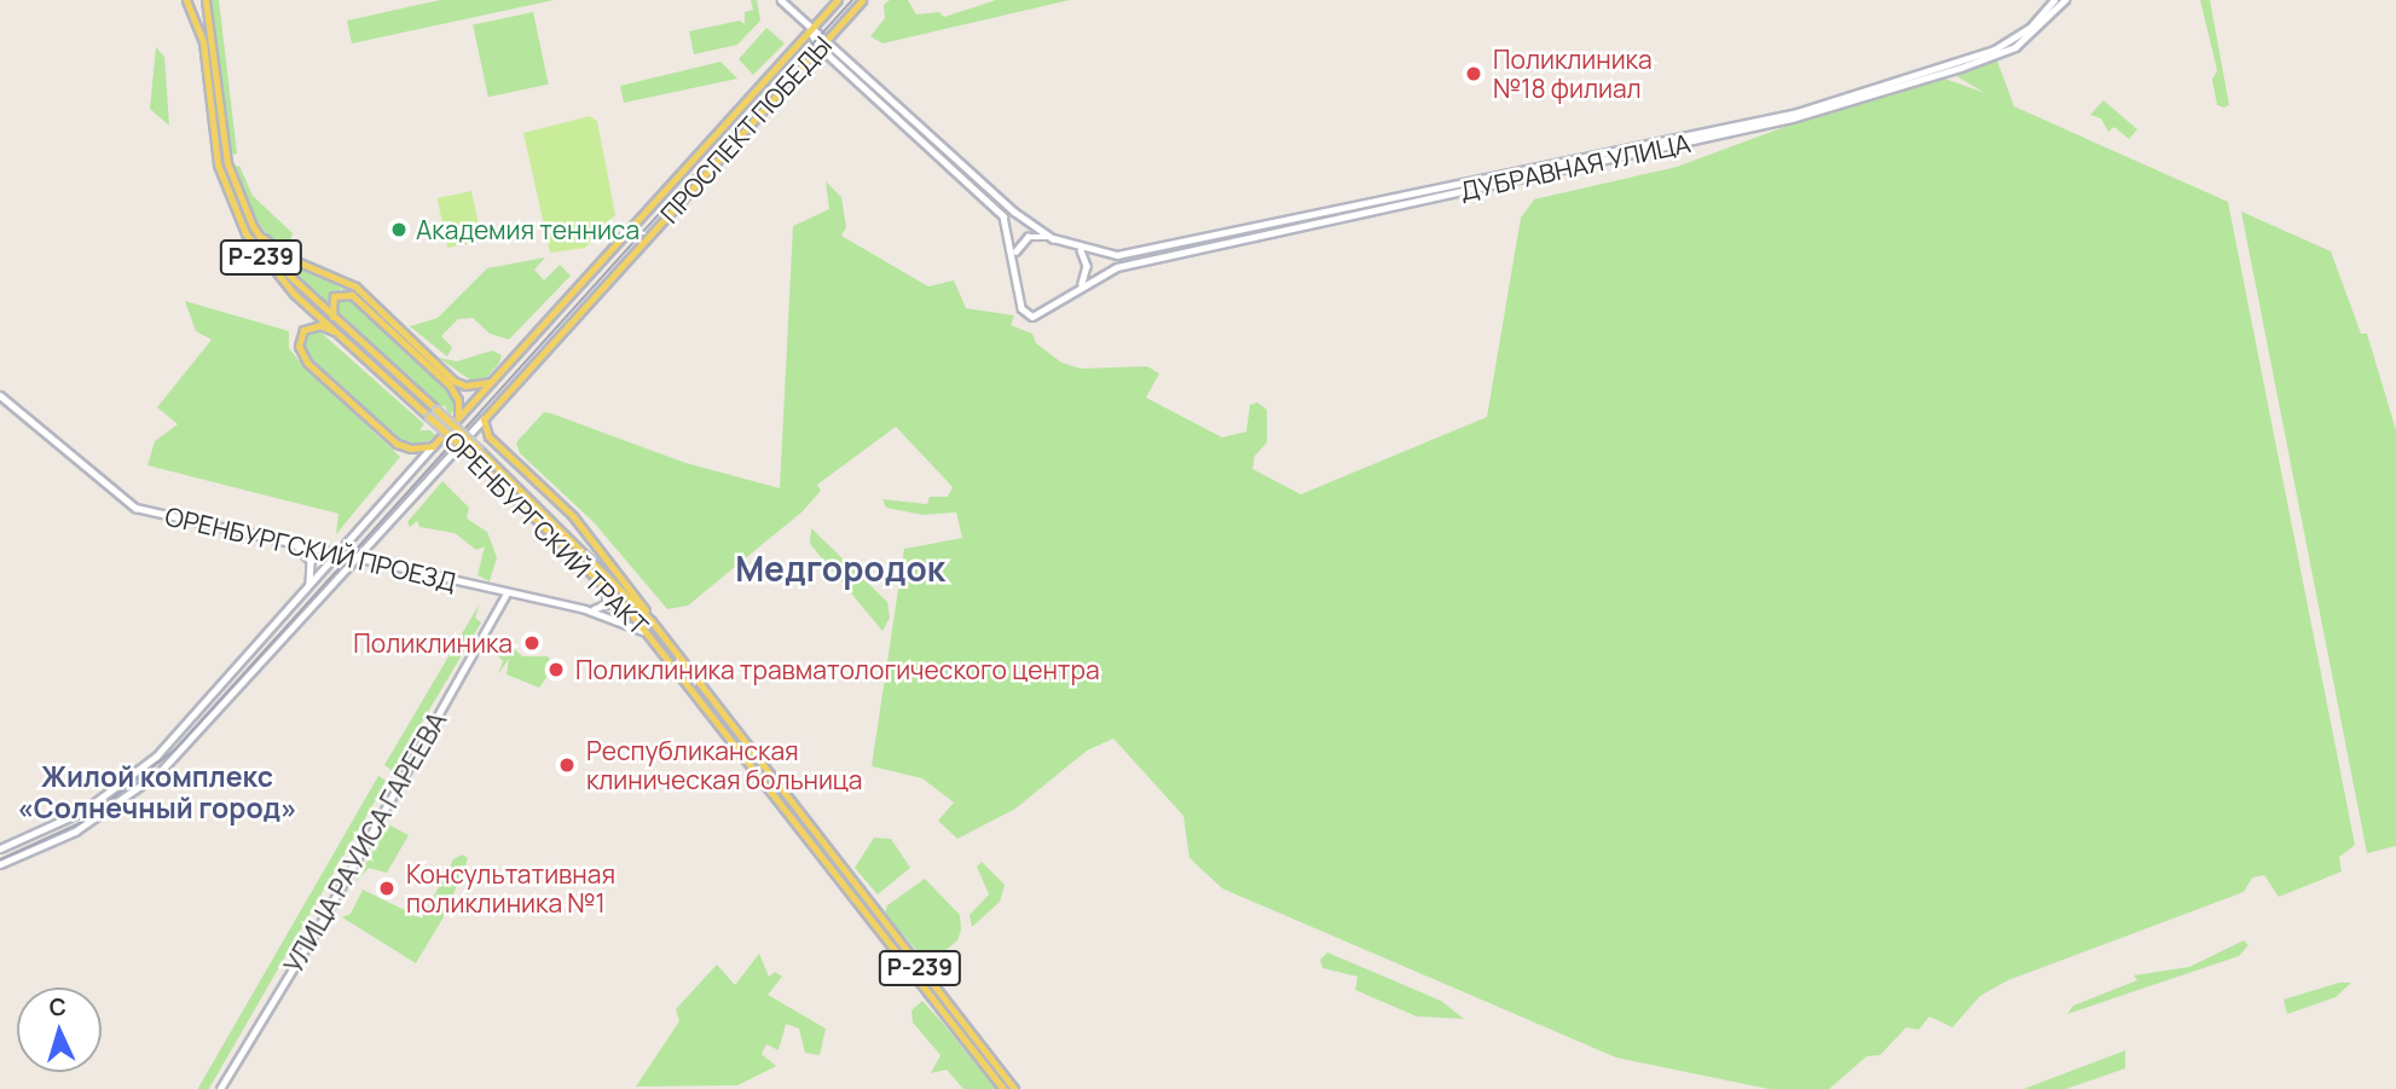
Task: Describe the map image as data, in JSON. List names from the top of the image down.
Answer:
{
  "streets": {
    "main road": ["ПРОСПЕКТ ПОБЕДЫ", "Р-239", "ОРЕНБУРГСКИЙ ТРАКТ"],
    "street": ["ДУБРАВНАЯ УЛИЦА", "ОРЕНБУРГСКИЙ ПРОЕЗД", "УЛИЦА РАУИСА ГАРЕЕВА"]
  },
  "crossings": [
    ["ПРОСПЕКТ ПОБЕДЫ", "ДУБРАВНАЯ УЛИЦА"],
    ["ПРОСПЕКТ ПОБЕДЫ", "ОРЕНБУРГСКИЙ ПРОЕЗД"],
    ["ОРЕНБУРГСКИЙ ТРАКТ", "ОРЕНБУРГСКИЙ ПРОЕЗД"],
    ["ОРЕНБУРГСКИЙ ПРОЕЗД", "УЛИЦА РАУИСА ГАРЕЕВА"]
  ],
  "districts": ["Медгородок", "Жилой комплекс «Солнечный город»"],
  "places": [
    "Поликлиника №18 филиал",
    "Академия тенниса",
    "Поликлиника",
    "Поликлиника травматологического центра",
    "Республиканская клиническая больница",
    "Консультативная поликлиника №1"
  ],
  "north": "top"
}
